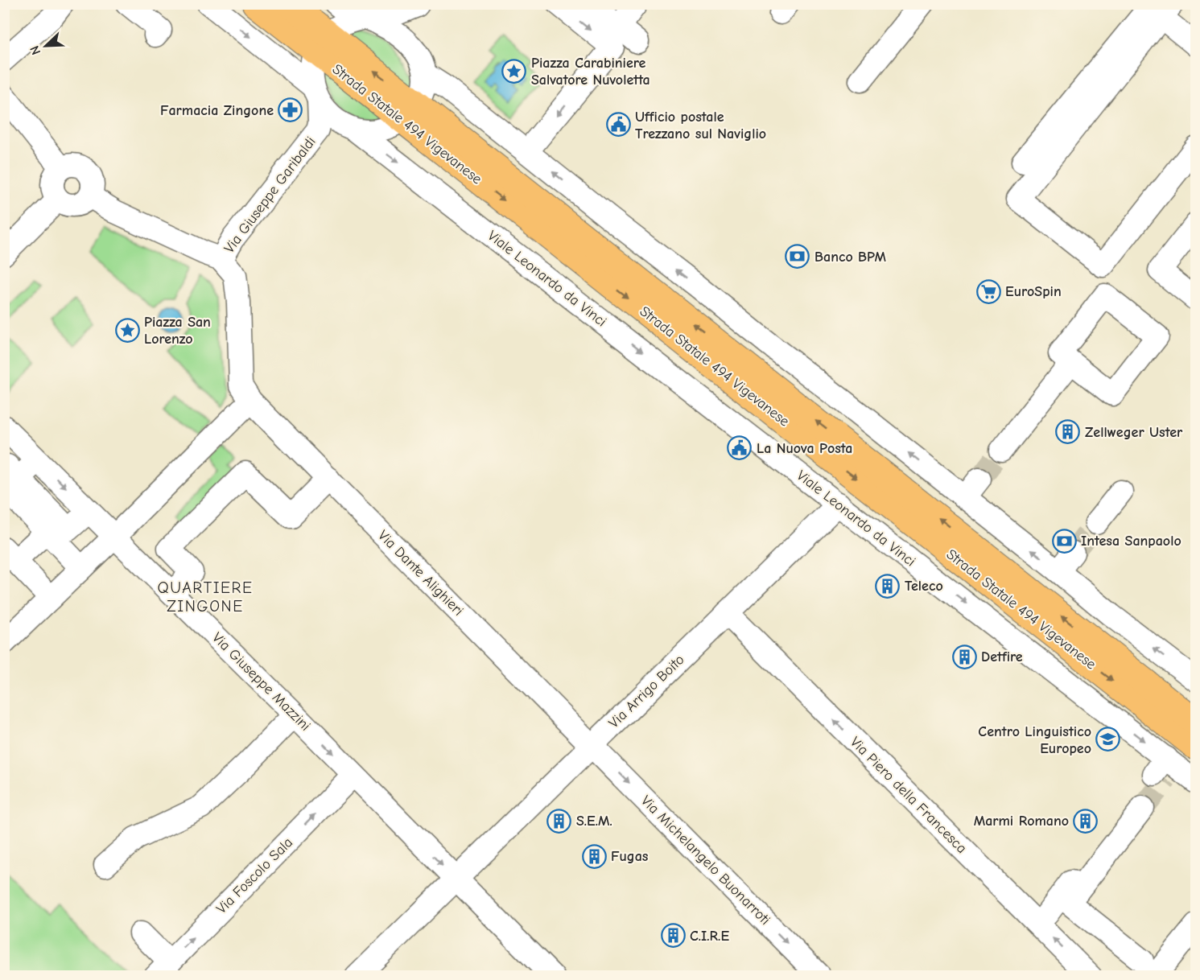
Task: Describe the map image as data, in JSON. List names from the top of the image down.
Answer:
{
  "streets": {
    "main road": ["Strada Statale 494 Vigevanese"],
    "street": [
      "Via Giuseppe Garibaldi",
      "Viale Leonardo da Vinci",
      "Via Dante Alighieri",
      "Via Giuseppe Mazzini",
      "Via Arrigo Boito",
      "Via Piero della Francesca",
      "Via Michelangelo Buonarroti",
      "Via Foscolo Sala"
    ]
  },
  "crossings": [
    ["Strada Statale 494 Vigevanese", "Via Giuseppe Garibaldi"],
    ["Via Giuseppe Garibaldi", "Viale Leonardo da Vinci"],
    ["Viale Leonardo da Vinci", "Via Arrigo Boito"],
    ["Via Dante Alighieri", "Via Arrigo Boito"],
    ["Via Dante Alighieri", "Via Michelangelo Buonarroti"],
    ["Via Giuseppe Mazzini", "Via Arrigo Boito"],
    ["Via Giuseppe Mazzini", "Via Foscolo Sala"],
    ["Via Arrigo Boito", "Via Piero della Francesca"],
    ["Via Arrigo Boito", "Via Michelangelo Buonarroti"]
  ],
  "one_way": ["Via Piero della Francesca", "Via Michelangelo Buonarroti"],
  "districts": ["QUARTIERE ZINGONE"],
  "places": {
    "place": ["Piazza Carabiniere Salvatore Nuvoletta", "Piazza San Lorenzo"],
    "pharmacy": ["Farmacia Zingone"],
    "public building": ["Ufficio postale Trezzano sul Naviglio", "La Nuova Posta"],
    "bank": ["Banco BPM", "Intesa Sanpaolo"],
    "supermarket": ["EuroSpin"],
    "building": [
      "Zellweger Uster",
      "Teleco",
      "Detfire",
      "S.E.M.",
      "Marmi Romano",
      "Fugas",
      "C.I.R.E"
    ],
    "school or university": ["Centro Linguistico Europeo"]
  },
  "north": "bottom left"
}
